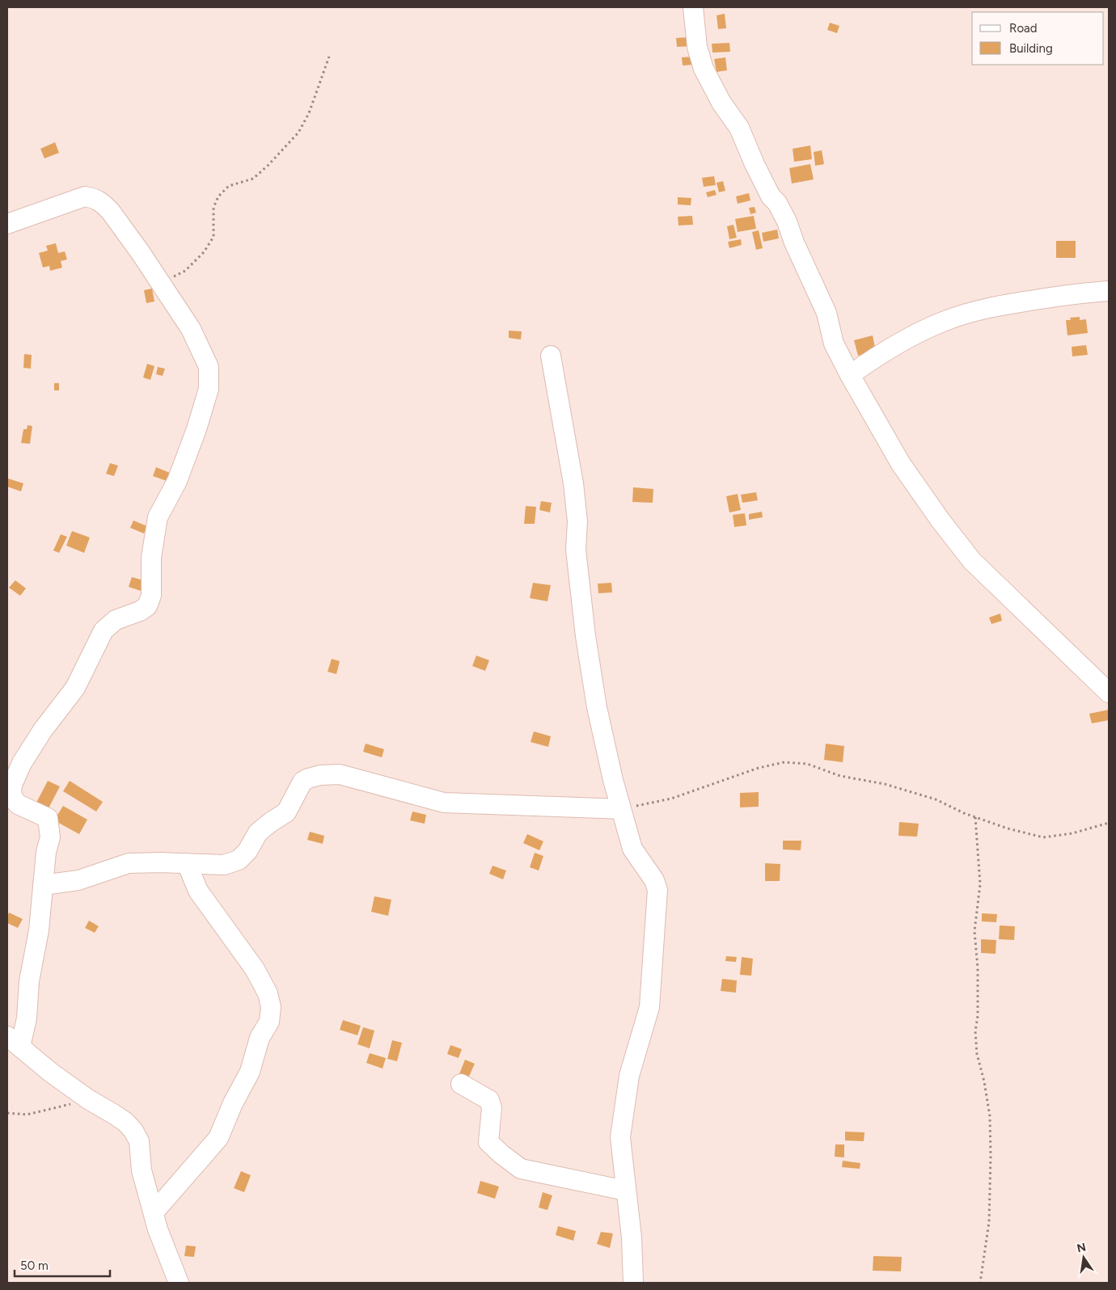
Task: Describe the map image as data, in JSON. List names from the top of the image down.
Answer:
{
  "legend": ["Road", "Building"],
  "scale_bar": "50 m",
  "north": "top"
}
